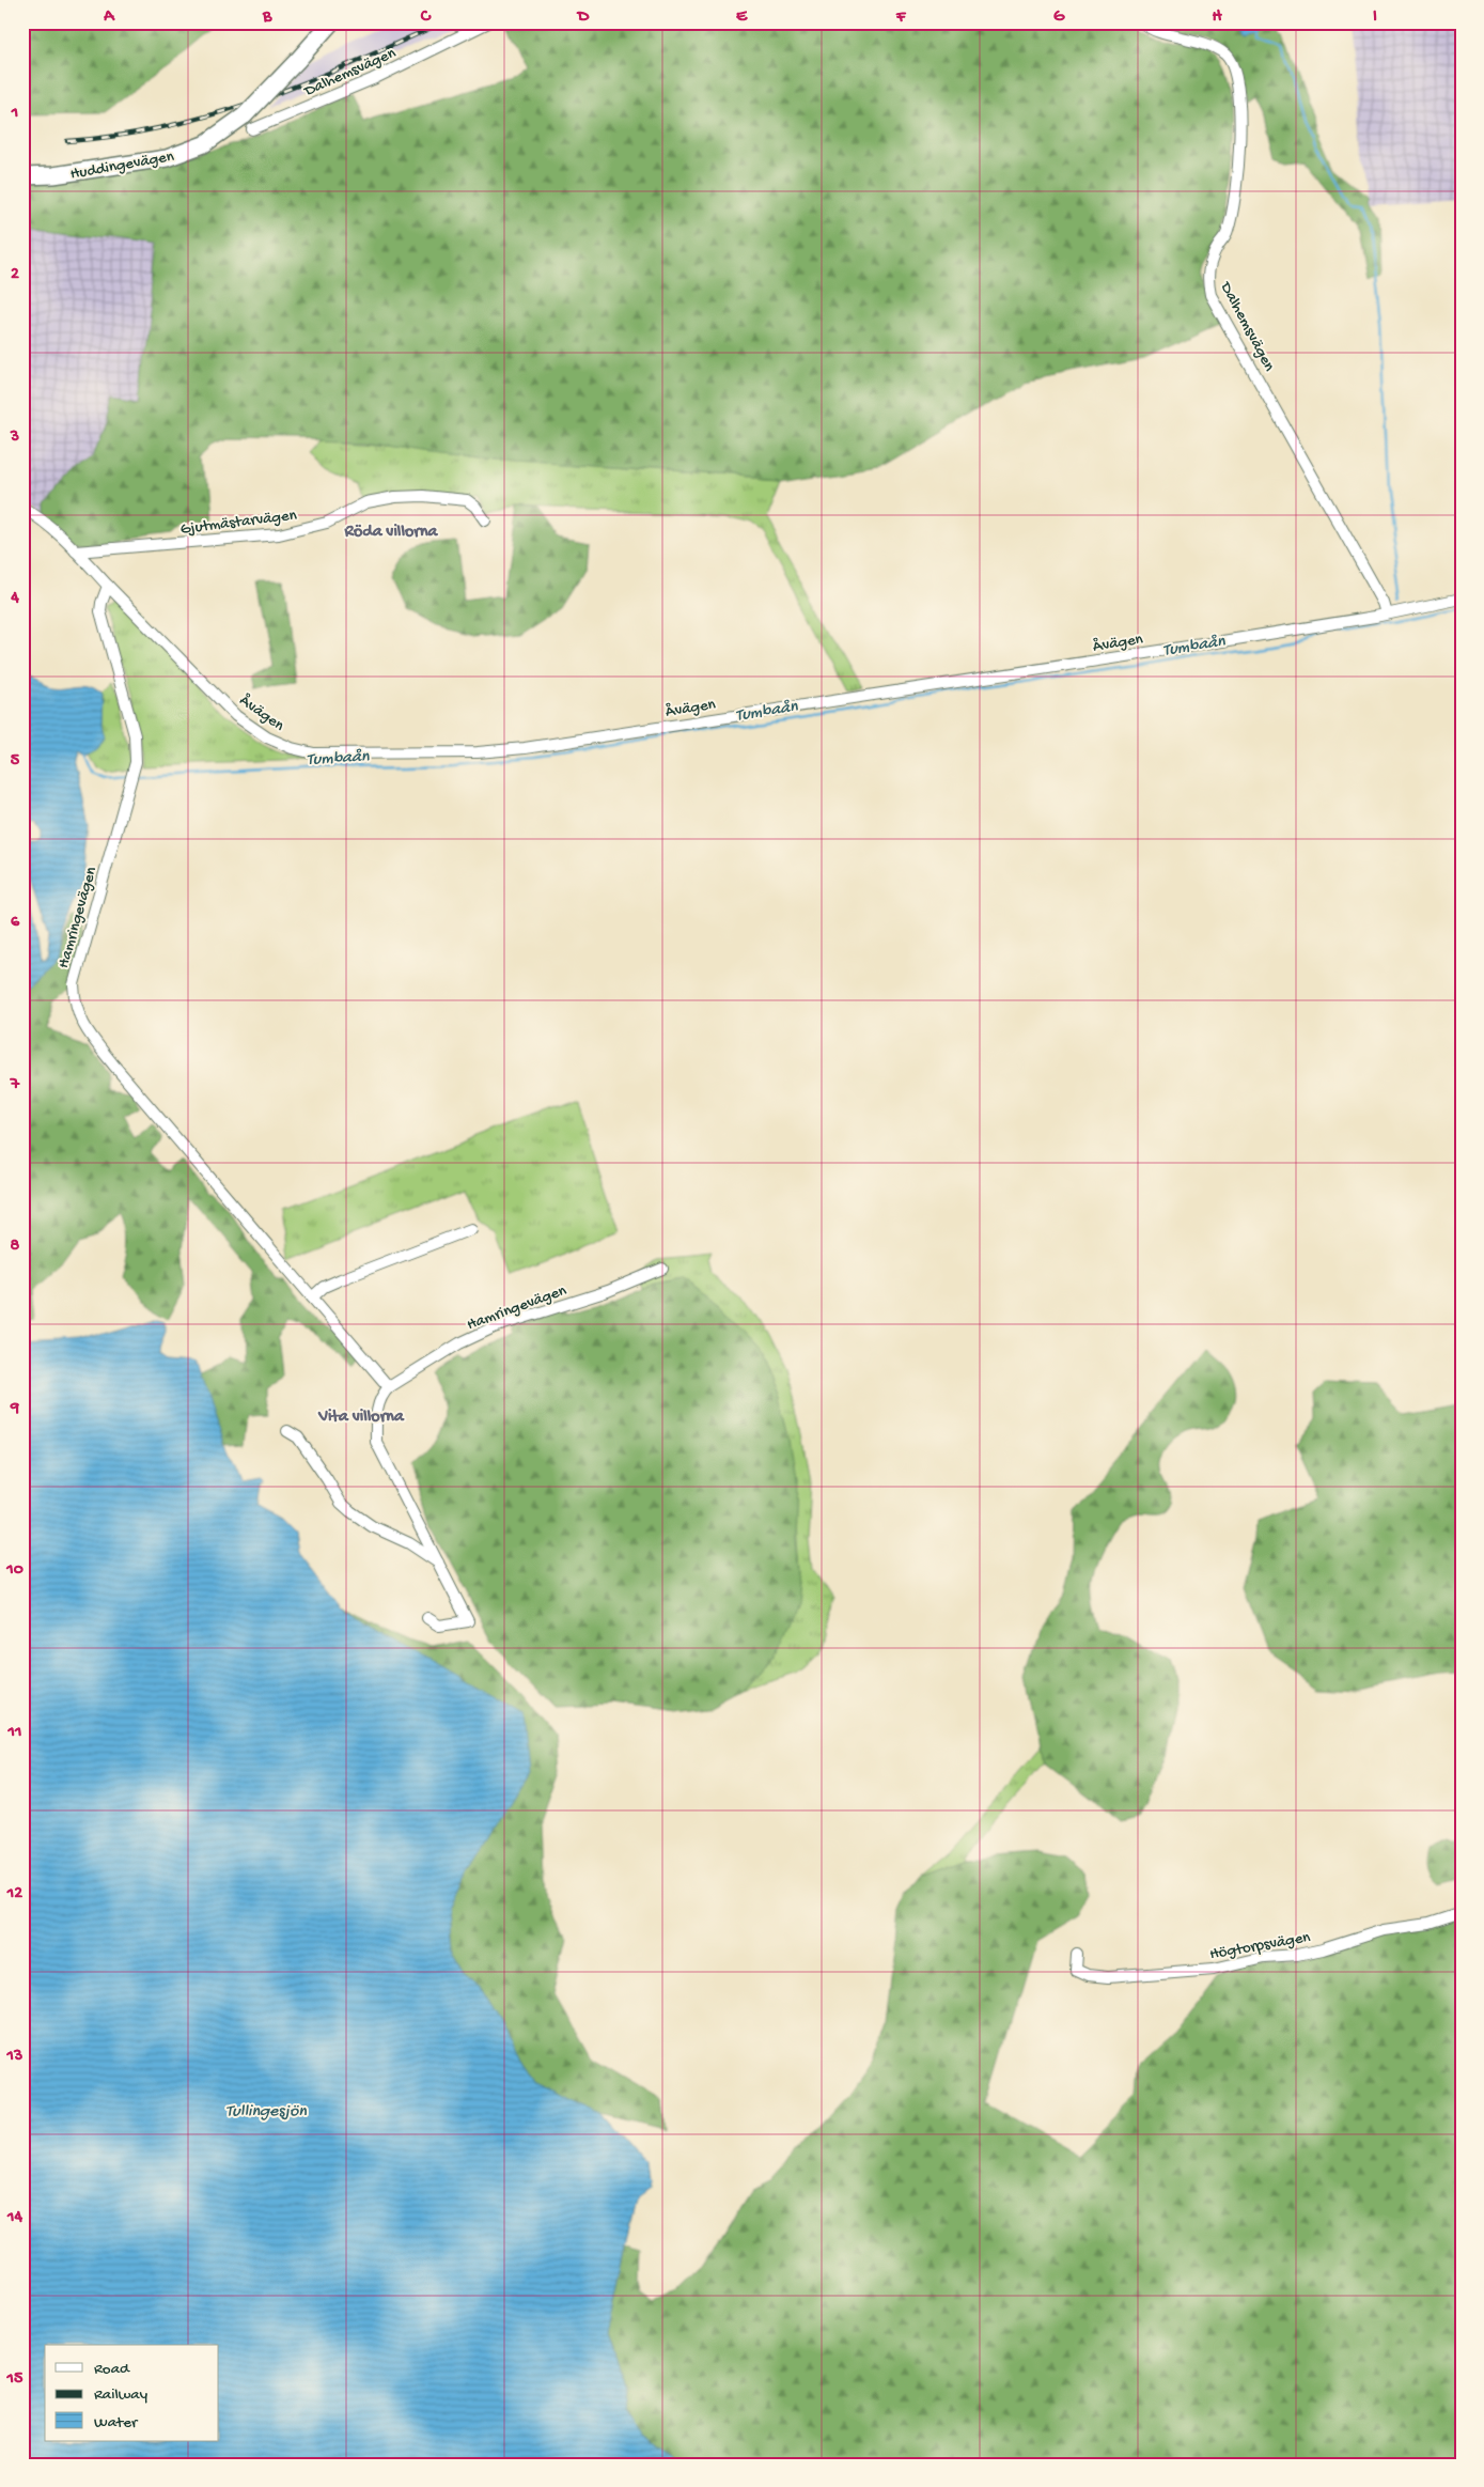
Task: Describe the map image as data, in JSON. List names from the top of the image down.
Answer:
{
  "streets": {
    "main road": ["Huddingevägen"],
    "street": [
      "Dalhemsvägen",
      "Gjutmästarvägen",
      "Åvägen",
      "Hamringevägen",
      "Högtorpsvägen"
    ]
  },
  "crossings": [
    ["Dalhemsvägen", "Huddingevägen"],
    ["Dalhemsvägen", "Åvägen"],
    ["Åvägen", "Hamringevägen"]
  ],
  "districts": ["Röda villorna", "Vita villorna"],
  "water": ["Tumbaån", "Tullingesjön"],
  "legend": ["Road", "Railway", "Water"],
  "grid": {
    "columns": [
      "A",
      "B",
      "C",
      "D",
      "E",
      "F",
      "G",
      "H",
      "I"
    ],
    "rows": [
      "1",
      "2",
      "3",
      "4",
      "5",
      "6",
      "7",
      "8",
      "9",
      "10",
      "11",
      "12",
      "13",
      "14",
      "15"
    ]
  }
}
